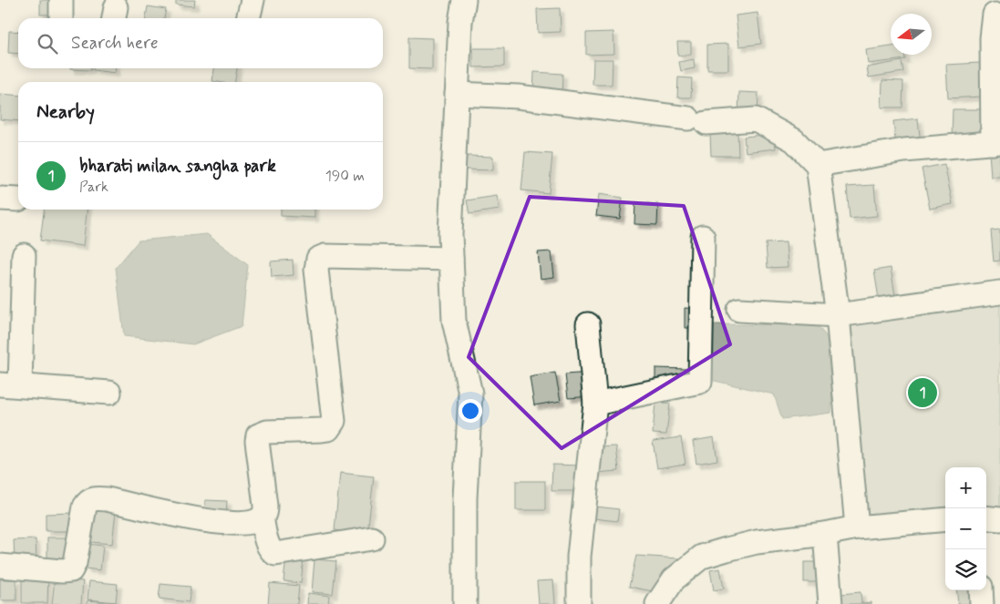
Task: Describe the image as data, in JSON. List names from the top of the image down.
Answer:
{
  "north": "left",
  "page": {
    "search": "Search here",
    "heading": "Nearby",
    "list": [
      {
        "mark": "1",
        "name": "bharati milan sangha park",
        "note": "Park",
        "value": "190 m"
      }
    ],
    "pins": "1",
    "map_buttons": ["+", "−"]
  }
}
